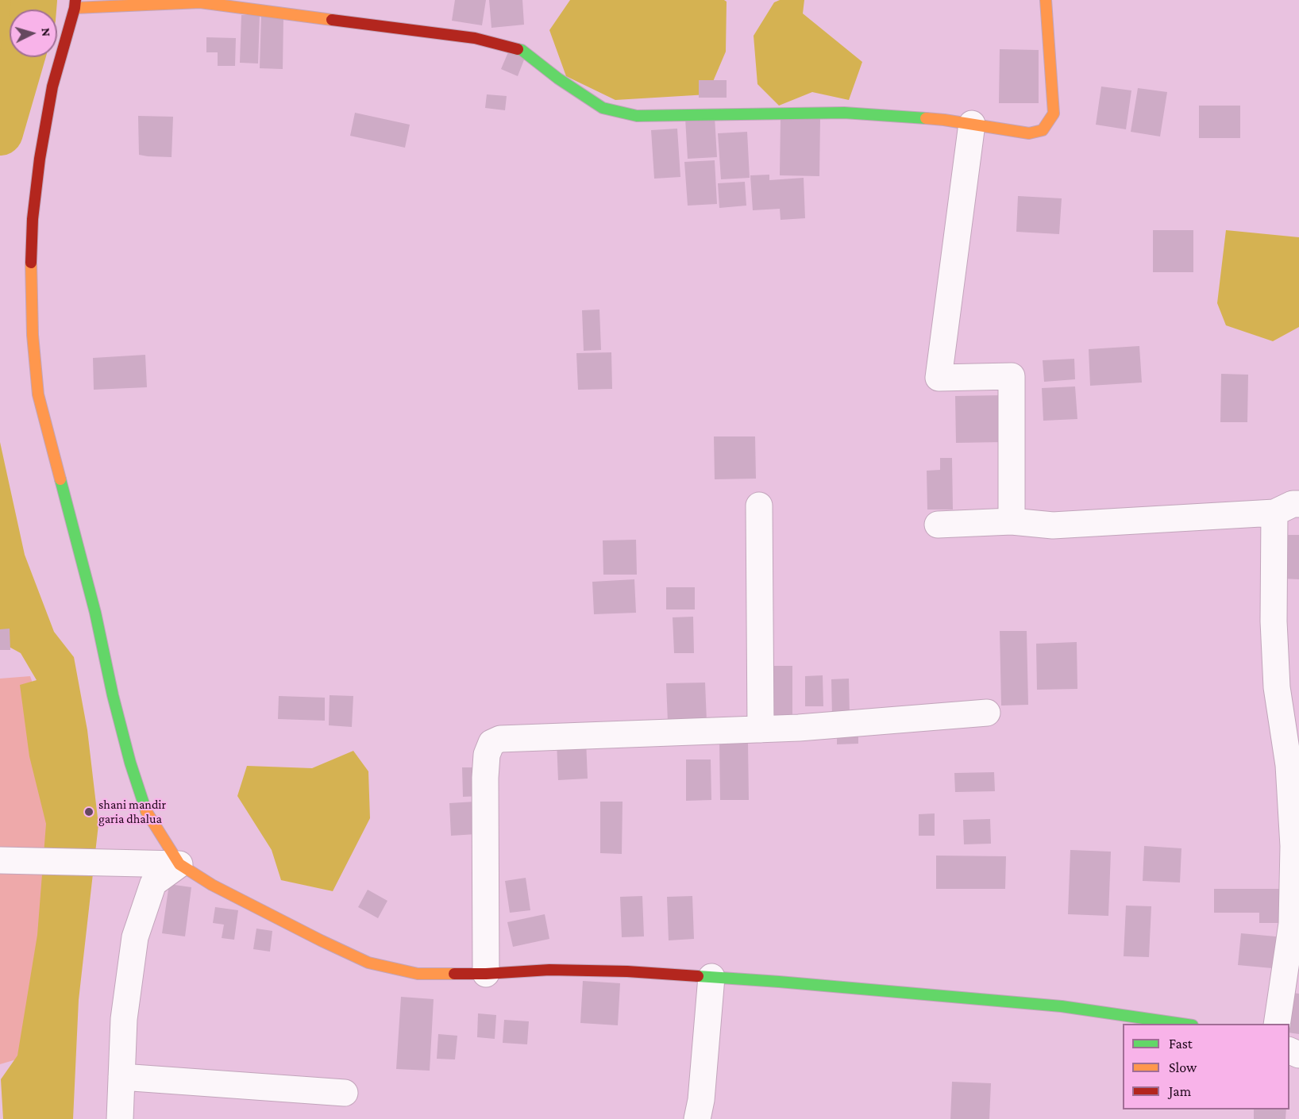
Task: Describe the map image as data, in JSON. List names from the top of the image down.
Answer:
{
  "places": ["shani mandir garia dhalua"],
  "legend": ["Fast", "Slow", "Jam"],
  "north": "right"
}
